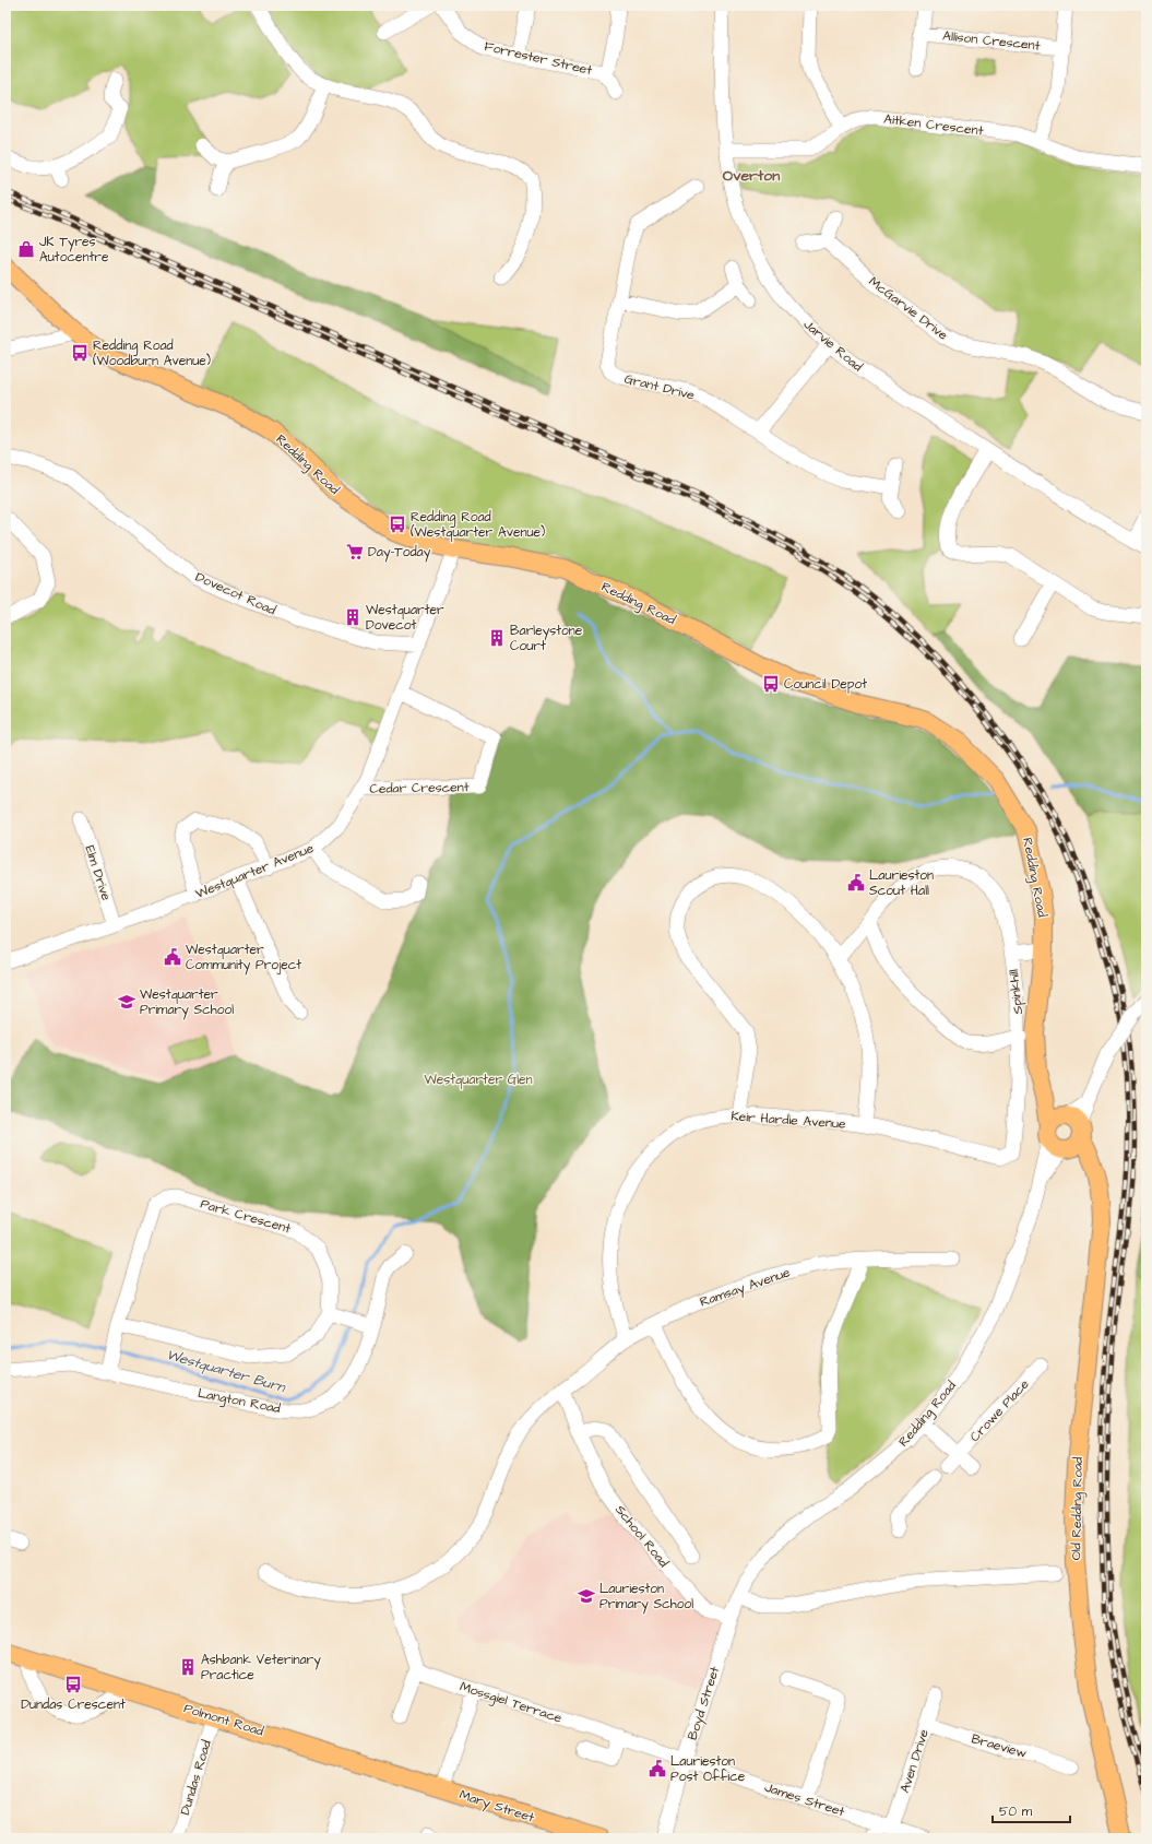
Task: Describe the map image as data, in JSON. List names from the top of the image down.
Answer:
{
  "streets": {
    "main road": [
      "Redding Road",
      "Old Redding Road",
      "Polmont Road",
      "Mary Street"
    ],
    "street": [
      "Allison Crescent",
      "Forrester Street",
      "Aitken Crescent",
      "McGarvie Drive",
      "Jarvie Road",
      "Grant Drive",
      "Dovecot Road",
      "Cedar Crescent",
      "Westquarter Avenue",
      "Elm Drive",
      "Spinkhill",
      "Keir Hardie Avenue",
      "Park Crescent",
      "Ramsay Avenue",
      "Langton Road",
      "Crowe Place",
      "School Road",
      "Mossgiel Terrace",
      "Boyd Street",
      "Braeview",
      "Aven Drive",
      "Dundas Road",
      "James Street"
    ]
  },
  "crossings": [
    ["Aitken Crescent", "Jarvie Road"],
    ["Redding Road", "Westquarter Avenue"],
    ["Redding Road", "Old Redding Road"],
    ["Redding Road", "School Road"],
    ["Redding Road", "Boyd Street"],
    ["Dovecot Road", "Westquarter Avenue"],
    ["Cedar Crescent", "Westquarter Avenue"],
    ["Westquarter Avenue", "Elm Drive"],
    ["Spinkhill", "Keir Hardie Avenue"],
    ["Keir Hardie Avenue", "Ramsay Avenue"],
    ["Park Crescent", "Langton Road"],
    ["Ramsay Avenue", "School Road"],
    ["School Road", "Boyd Street"],
    ["Mossgiel Terrace", "Boyd Street"],
    ["Mossgiel Terrace", "James Street"],
    ["Boyd Street", "James Street"],
    ["Polmont Road", "Dundas Road"],
    ["Polmont Road", "Mary Street"],
    ["Braeview", "Aven Drive"],
    ["Aven Drive", "James Street"]
  ],
  "districts": ["Overton"],
  "water": ["Westquarter Burn"],
  "parks": ["Westquarter Glen"],
  "places": {
    "shop": ["JK Tyres Autocentre"],
    "bus stop": [
      "Redding Road (Woodburn Avenue)",
      "Redding Road (Westquarter Avenue)",
      "Council Depot",
      "Dundas Crescent"
    ],
    "supermarket": ["Day-Today"],
    "building": ["Westquarter Dovecot", "Barleystone Court", "Ashbank Veterinary Practice"],
    "public building": ["Laurieston Scout Hall", "Westquarter Community Project", "Laurieston Post Office"],
    "school or university": ["Westquarter Primary School", "Laurieston Primary School"]
  },
  "scale_bar": "50 m"
}
